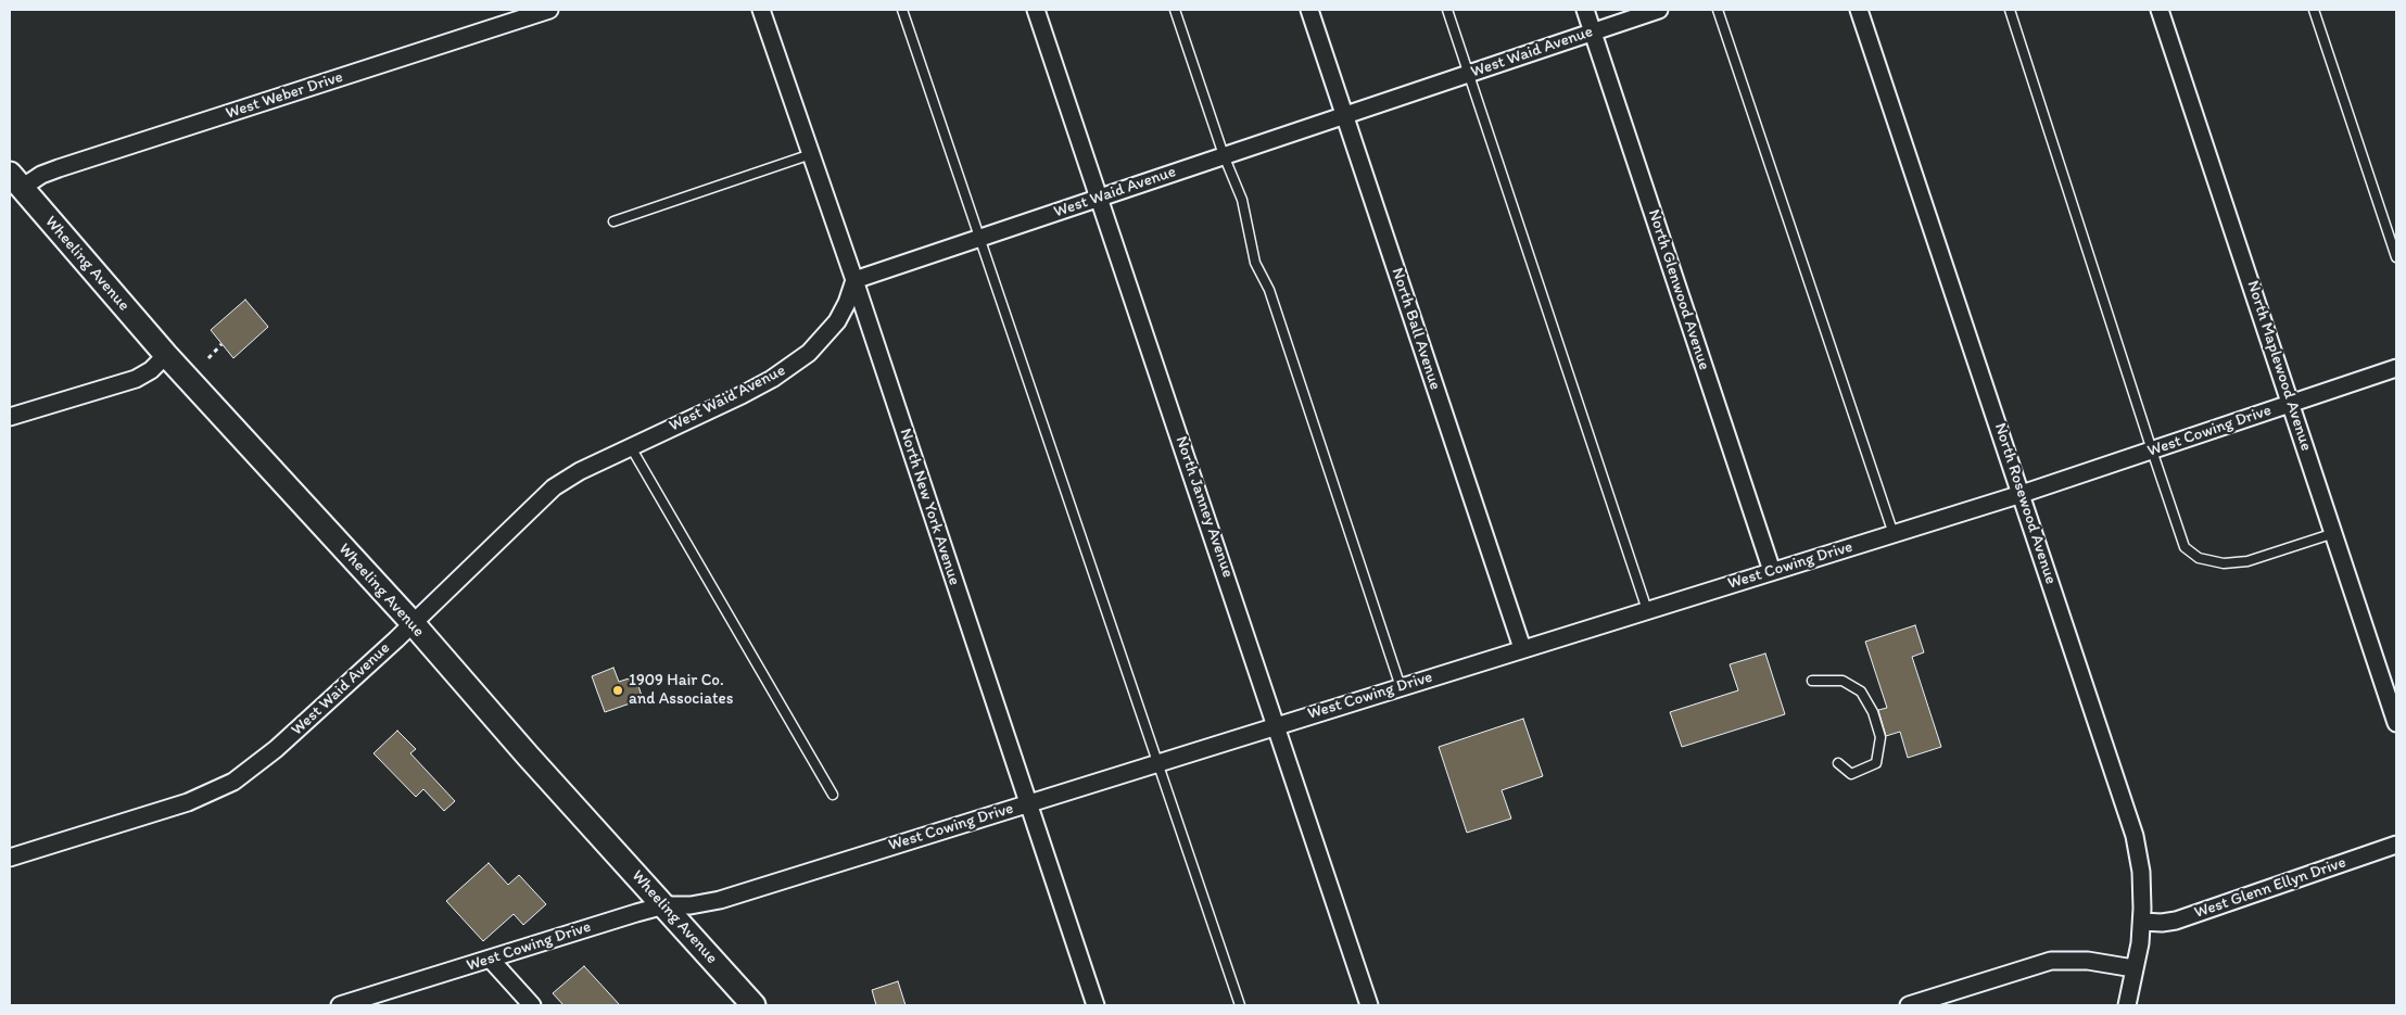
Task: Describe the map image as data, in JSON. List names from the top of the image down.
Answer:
{
  "streets": {
    "main road": ["Wheeling Avenue"],
    "street": [
      "West Waid Avenue",
      "West Weber Drive",
      "North Glenwood Avenue",
      "North Ball Avenue",
      "North Maplewood Avenue",
      "West Cowing Drive",
      "North Rosewood Avenue",
      "North New York Avenue",
      "North Janney Avenue",
      "West Glenn Ellyn Drive"
    ]
  },
  "crossings": [
    ["West Waid Avenue", "Wheeling Avenue"],
    ["West Waid Avenue", "North Glenwood Avenue"],
    ["West Waid Avenue", "North Ball Avenue"],
    ["West Waid Avenue", "North New York Avenue"],
    ["West Waid Avenue", "North Janney Avenue"],
    ["West Weber Drive", "Wheeling Avenue"],
    ["Wheeling Avenue", "West Cowing Drive"],
    ["North Glenwood Avenue", "West Cowing Drive"],
    ["North Ball Avenue", "West Cowing Drive"],
    ["North Maplewood Avenue", "West Cowing Drive"],
    ["West Cowing Drive", "North Rosewood Avenue"],
    ["West Cowing Drive", "North New York Avenue"],
    ["West Cowing Drive", "North Janney Avenue"],
    ["North Rosewood Avenue", "West Glenn Ellyn Drive"]
  ],
  "places": ["1909 Hair Co. and Associates"]
}
